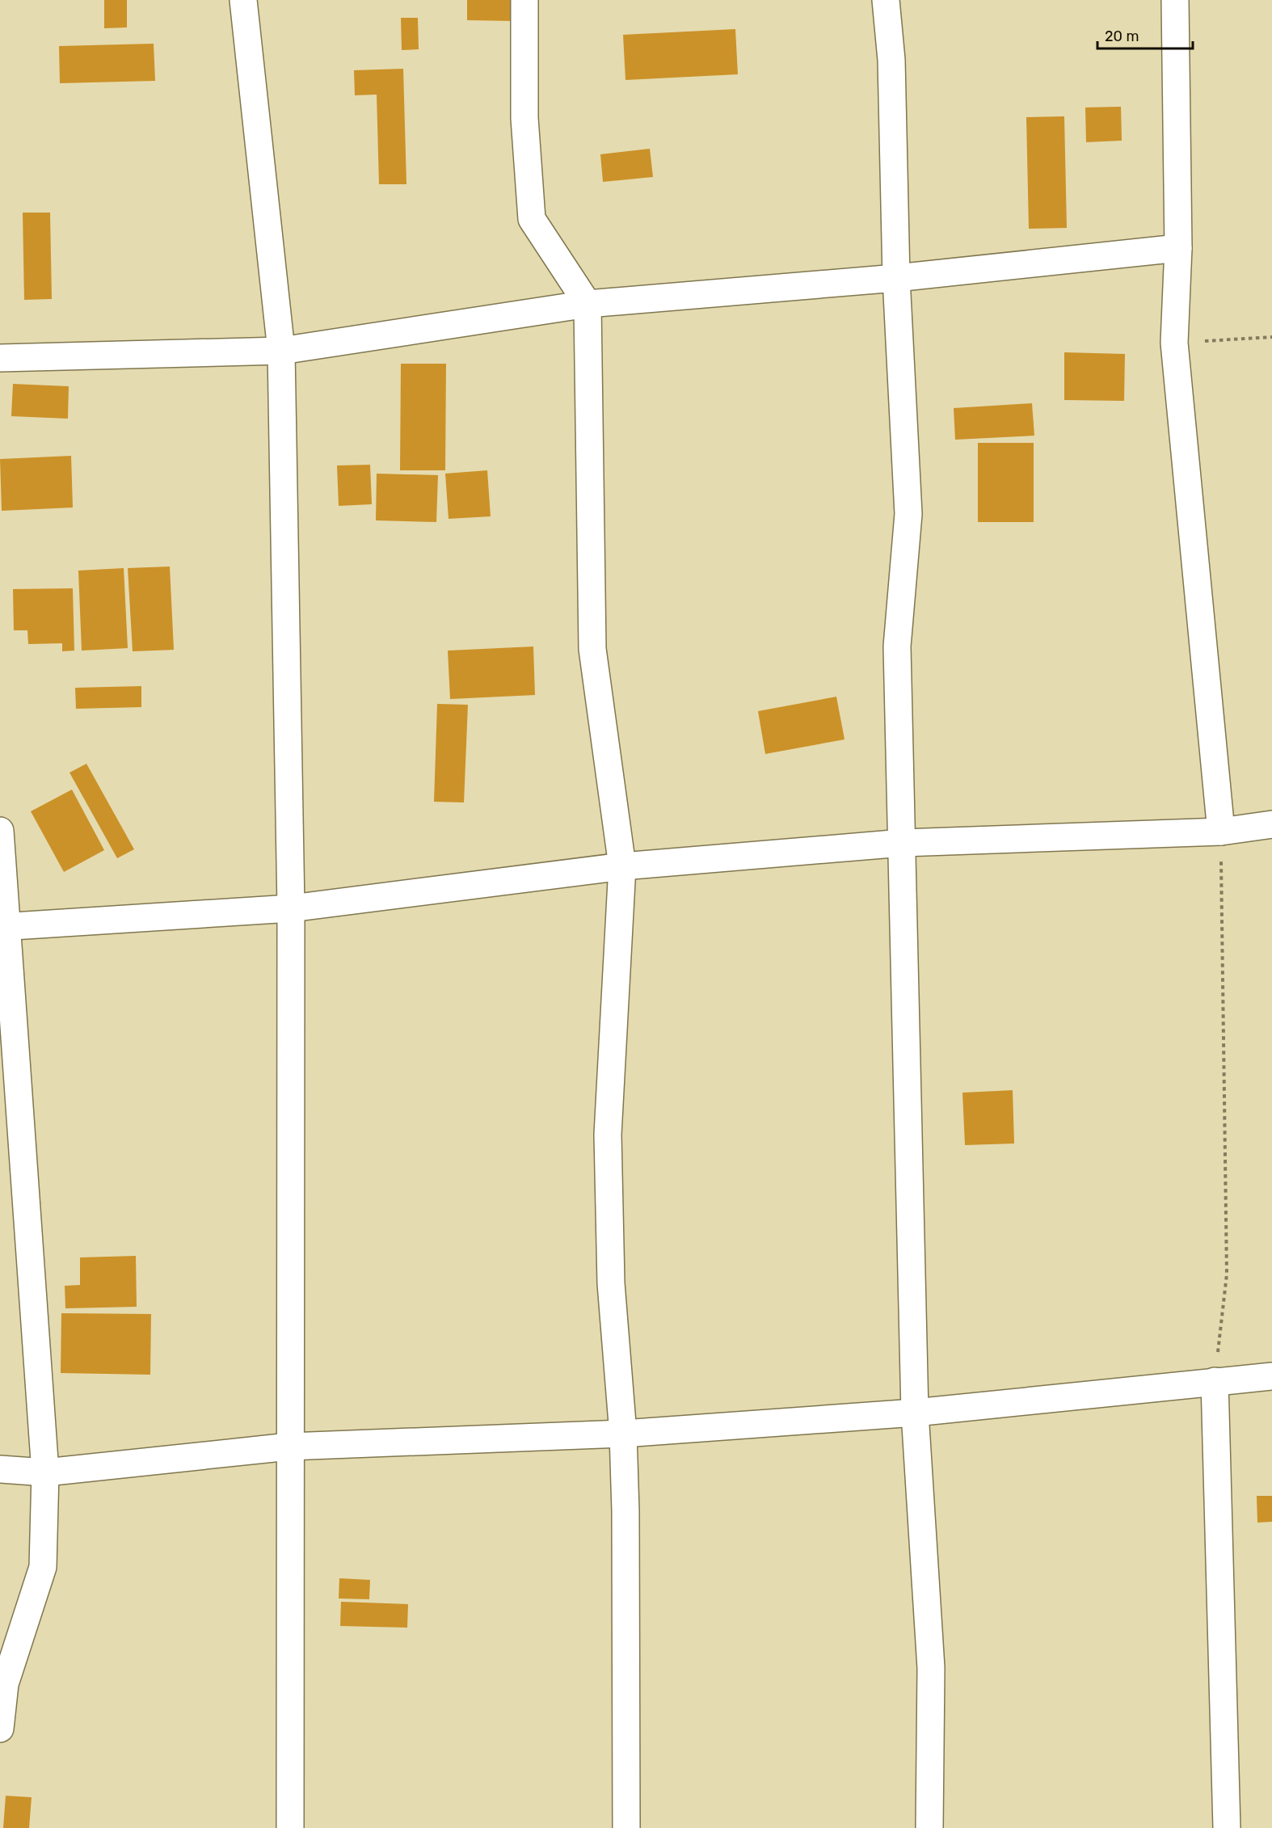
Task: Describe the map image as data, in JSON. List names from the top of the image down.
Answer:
{
  "scale_bar": "20 m"
}
